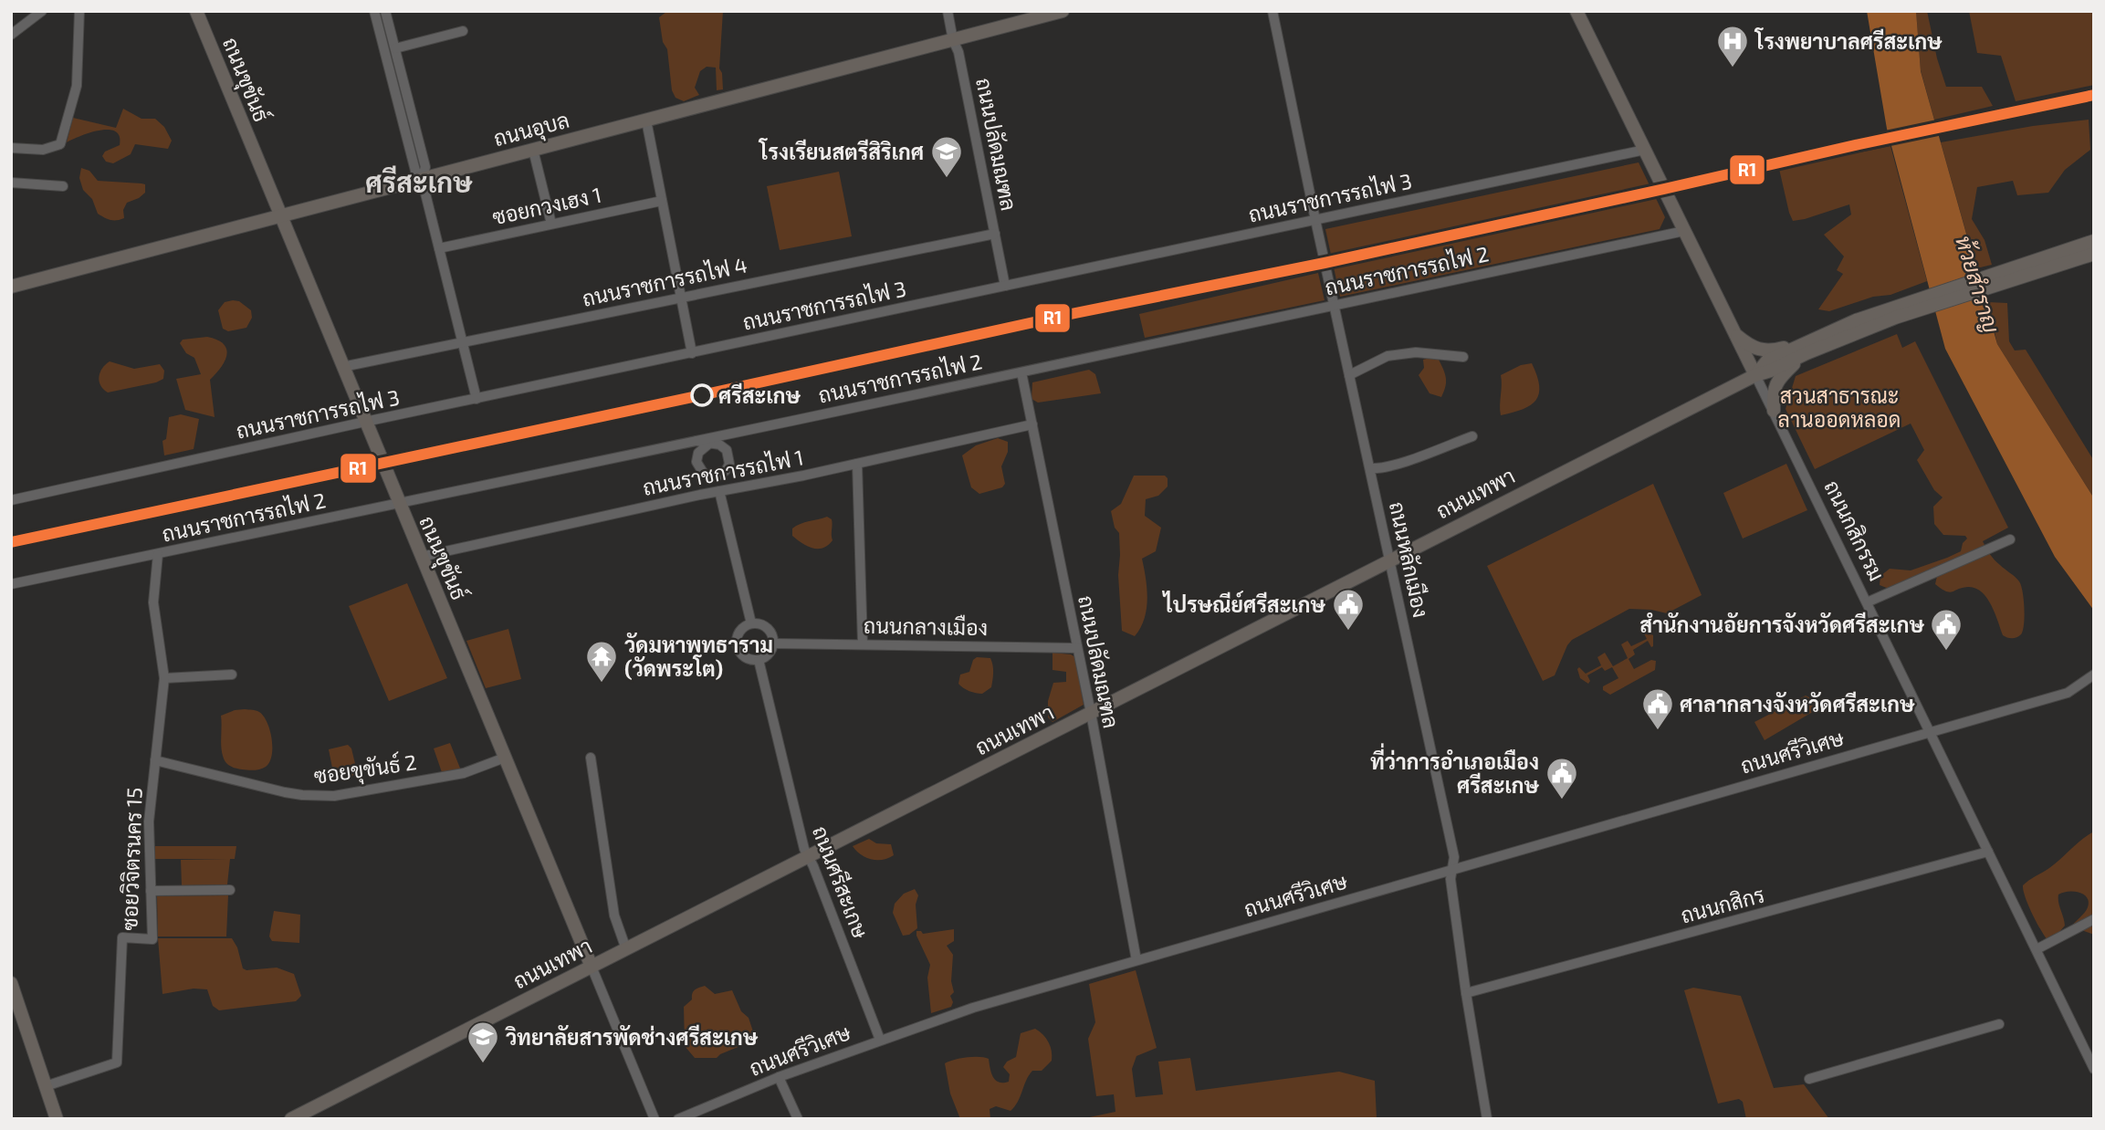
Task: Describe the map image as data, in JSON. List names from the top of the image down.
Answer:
{
  "streets": {
    "main road": [
      "ถนนขุขันธ์",
      "ถนนอุบล",
      "ถนนเทพา",
      "ถนนกสิกรรม"
    ],
    "street": [
      "ถนนปลัดมณฑล",
      "ถนนราชการรถไฟ 3",
      "ซอยกวงเฮง 1",
      "ถนนราชการรถไฟ 2",
      "ถนนราชการรถไฟ 4",
      "ถนนราชการรถไฟ 1",
      "ถนนหลักเมือง",
      "ถนนกลางเมือง",
      "ถนนศรีวิเศษ",
      "ซอยขุขันธ์ 2",
      "ซอยวิจิตรนคร 15",
      "ถนนศรีสะเกษ",
      "ถนนกสิกร"
    ]
  },
  "crossings": [
    ["ถนนขุขันธ์", "ถนนอุบล"],
    ["ถนนขุขันธ์", "ถนนราชการรถไฟ 3"],
    ["ถนนขุขันธ์", "ถนนราชการรถไฟ 2"],
    ["ถนนขุขันธ์", "ถนนราชการรถไฟ 4"],
    ["ถนนขุขันธ์", "ถนนราชการรถไฟ 1"],
    ["ถนนขุขันธ์", "ถนนเทพา"],
    ["ถนนขุขันธ์", "ซอยขุขันธ์ 2"],
    ["ถนนอุบล", "ถนนปลัดมณฑล"],
    ["ถนนปลัดมณฑล", "ถนนราชการรถไฟ 3"],
    ["ถนนปลัดมณฑล", "ถนนราชการรถไฟ 2"],
    ["ถนนปลัดมณฑล", "ถนนราชการรถไฟ 4"],
    ["ถนนปลัดมณฑล", "ถนนราชการรถไฟ 1"],
    ["ถนนปลัดมณฑล", "ถนนเทพา"],
    ["ถนนปลัดมณฑล", "ถนนกลางเมือง"],
    ["ถนนปลัดมณฑล", "ถนนศรีวิเศษ"],
    ["ถนนราชการรถไฟ 3", "ถนนกสิกรรม"],
    ["ถนนราชการรถไฟ 3", "ถนนหลักเมือง"],
    ["ถนนราชการรถไฟ 2", "ถนนกสิกรรม"],
    ["ถนนราชการรถไฟ 2", "ถนนหลักเมือง"],
    ["ถนนราชการรถไฟ 2", "ซอยวิจิตรนคร 15"],
    ["ถนนเทพา", "ถนนกสิกรรม"],
    ["ถนนเทพา", "ถนนหลักเมือง"],
    ["ถนนเทพา", "ถนนศรีสะเกษ"],
    ["ถนนกสิกรรม", "ถนนศรีวิเศษ"],
    ["ถนนกสิกรรม", "ถนนกสิกร"],
    ["ถนนหลักเมือง", "ถนนศรีวิเศษ"],
    ["ถนนหลักเมือง", "ถนนกสิกร"],
    ["ถนนกลางเมือง", "ถนนศรีสะเกษ"],
    ["ถนนศรีวิเศษ", "ถนนศรีสะเกษ"],
    ["ซอยขุขันธ์ 2", "ซอยวิจิตรนคร 15"]
  ],
  "districts": ["ศรีสะเกษ"],
  "water": ["ห้วยสำราญ"],
  "parks": ["สวนสาธารณะ ลานออดหลอด"],
  "places": {
    "hospital": ["โรงพยาบาลศรีสะเกษ"],
    "school or university": ["โรงเรียนสตรีสิริเกศ", "วิทยาลัยสารพัดช่างศรีสะเกษ"],
    "other": ["ศรีสะเกษ"],
    "public building": [
      "ไปรษณีย์ศรีสะเกษ",
      "สำนักงานอัยการจังหวัดศรีสะเกษ",
      "ศาลากลางจังหวัดศรีสะเกษ",
      "ที่ว่าการอำเภอเมือง ศรีสะเกษ"
    ],
    "temple": ["วัดมหาพุทธาราม (วัดพระโต)"]
  },
  "lines": ["transit line R1"]
}
